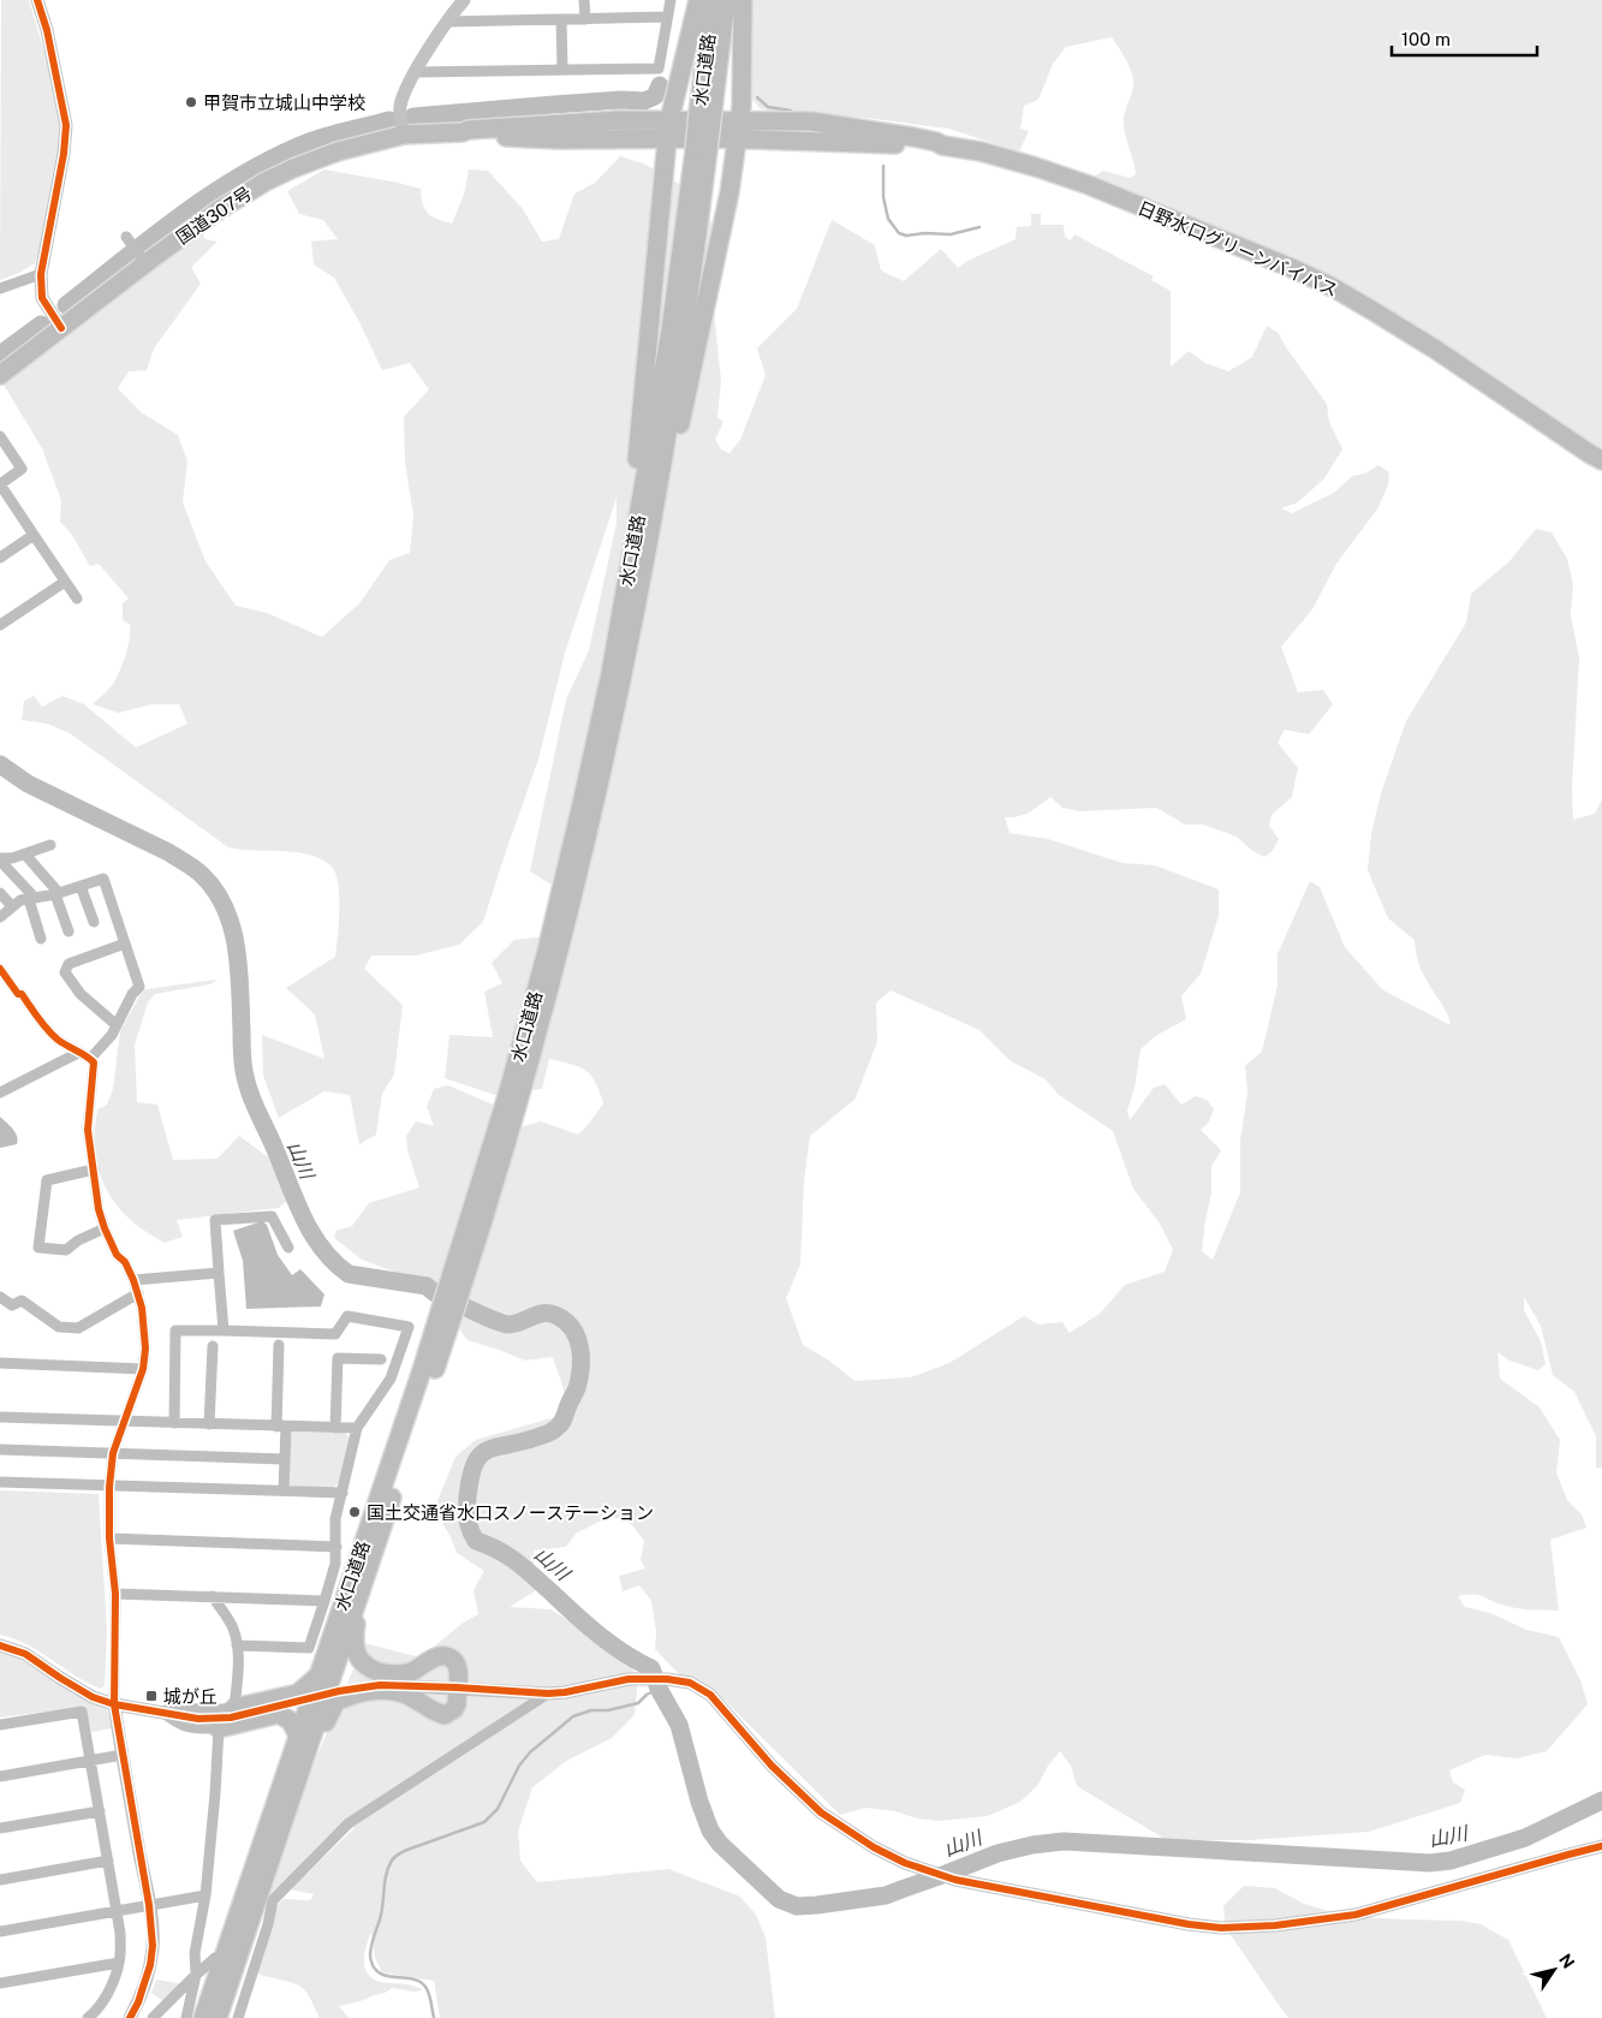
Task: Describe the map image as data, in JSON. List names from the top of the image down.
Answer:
{
  "streets": {
    "highway": ["水口道路", "国道307号", "日野水口グリーンバイパス"]
  },
  "crossings": [
    ["国道307号", "日野水口グリーンバイパス"]
  ],
  "water": ["山川"],
  "places": {
    "other": ["甲賀市立城山中学校", "国土交通省水口スノーステーション"],
    "transit": ["城が丘"]
  },
  "scale_bar": "100 m",
  "north": "top right"
}
